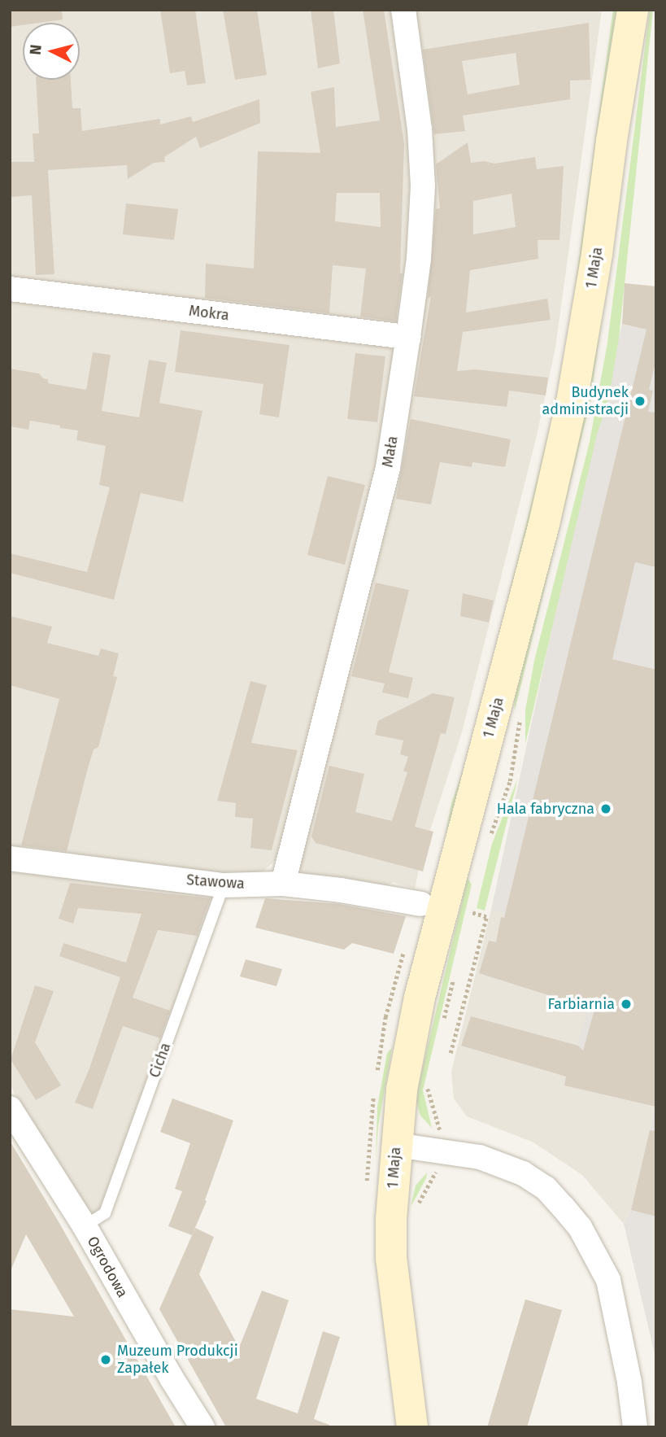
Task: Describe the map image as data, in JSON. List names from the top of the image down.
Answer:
{
  "streets": {
    "main road": ["1 Maja"],
    "street": [
      "Mokra",
      "Mała",
      "Stawowa",
      "Ogrodowa"
    ],
    "lane": ["Cicha"]
  },
  "crossings": [
    ["Mokra", "Mała"],
    ["Mała", "Stawowa"],
    ["Stawowa", "Cicha"],
    ["Cicha", "Ogrodowa"]
  ],
  "places": [
    "Budynek administracji",
    "Hala fabryczna",
    "Farbiarnia",
    "Muzeum Produkcji Zapałek"
  ],
  "north": "left"
}
